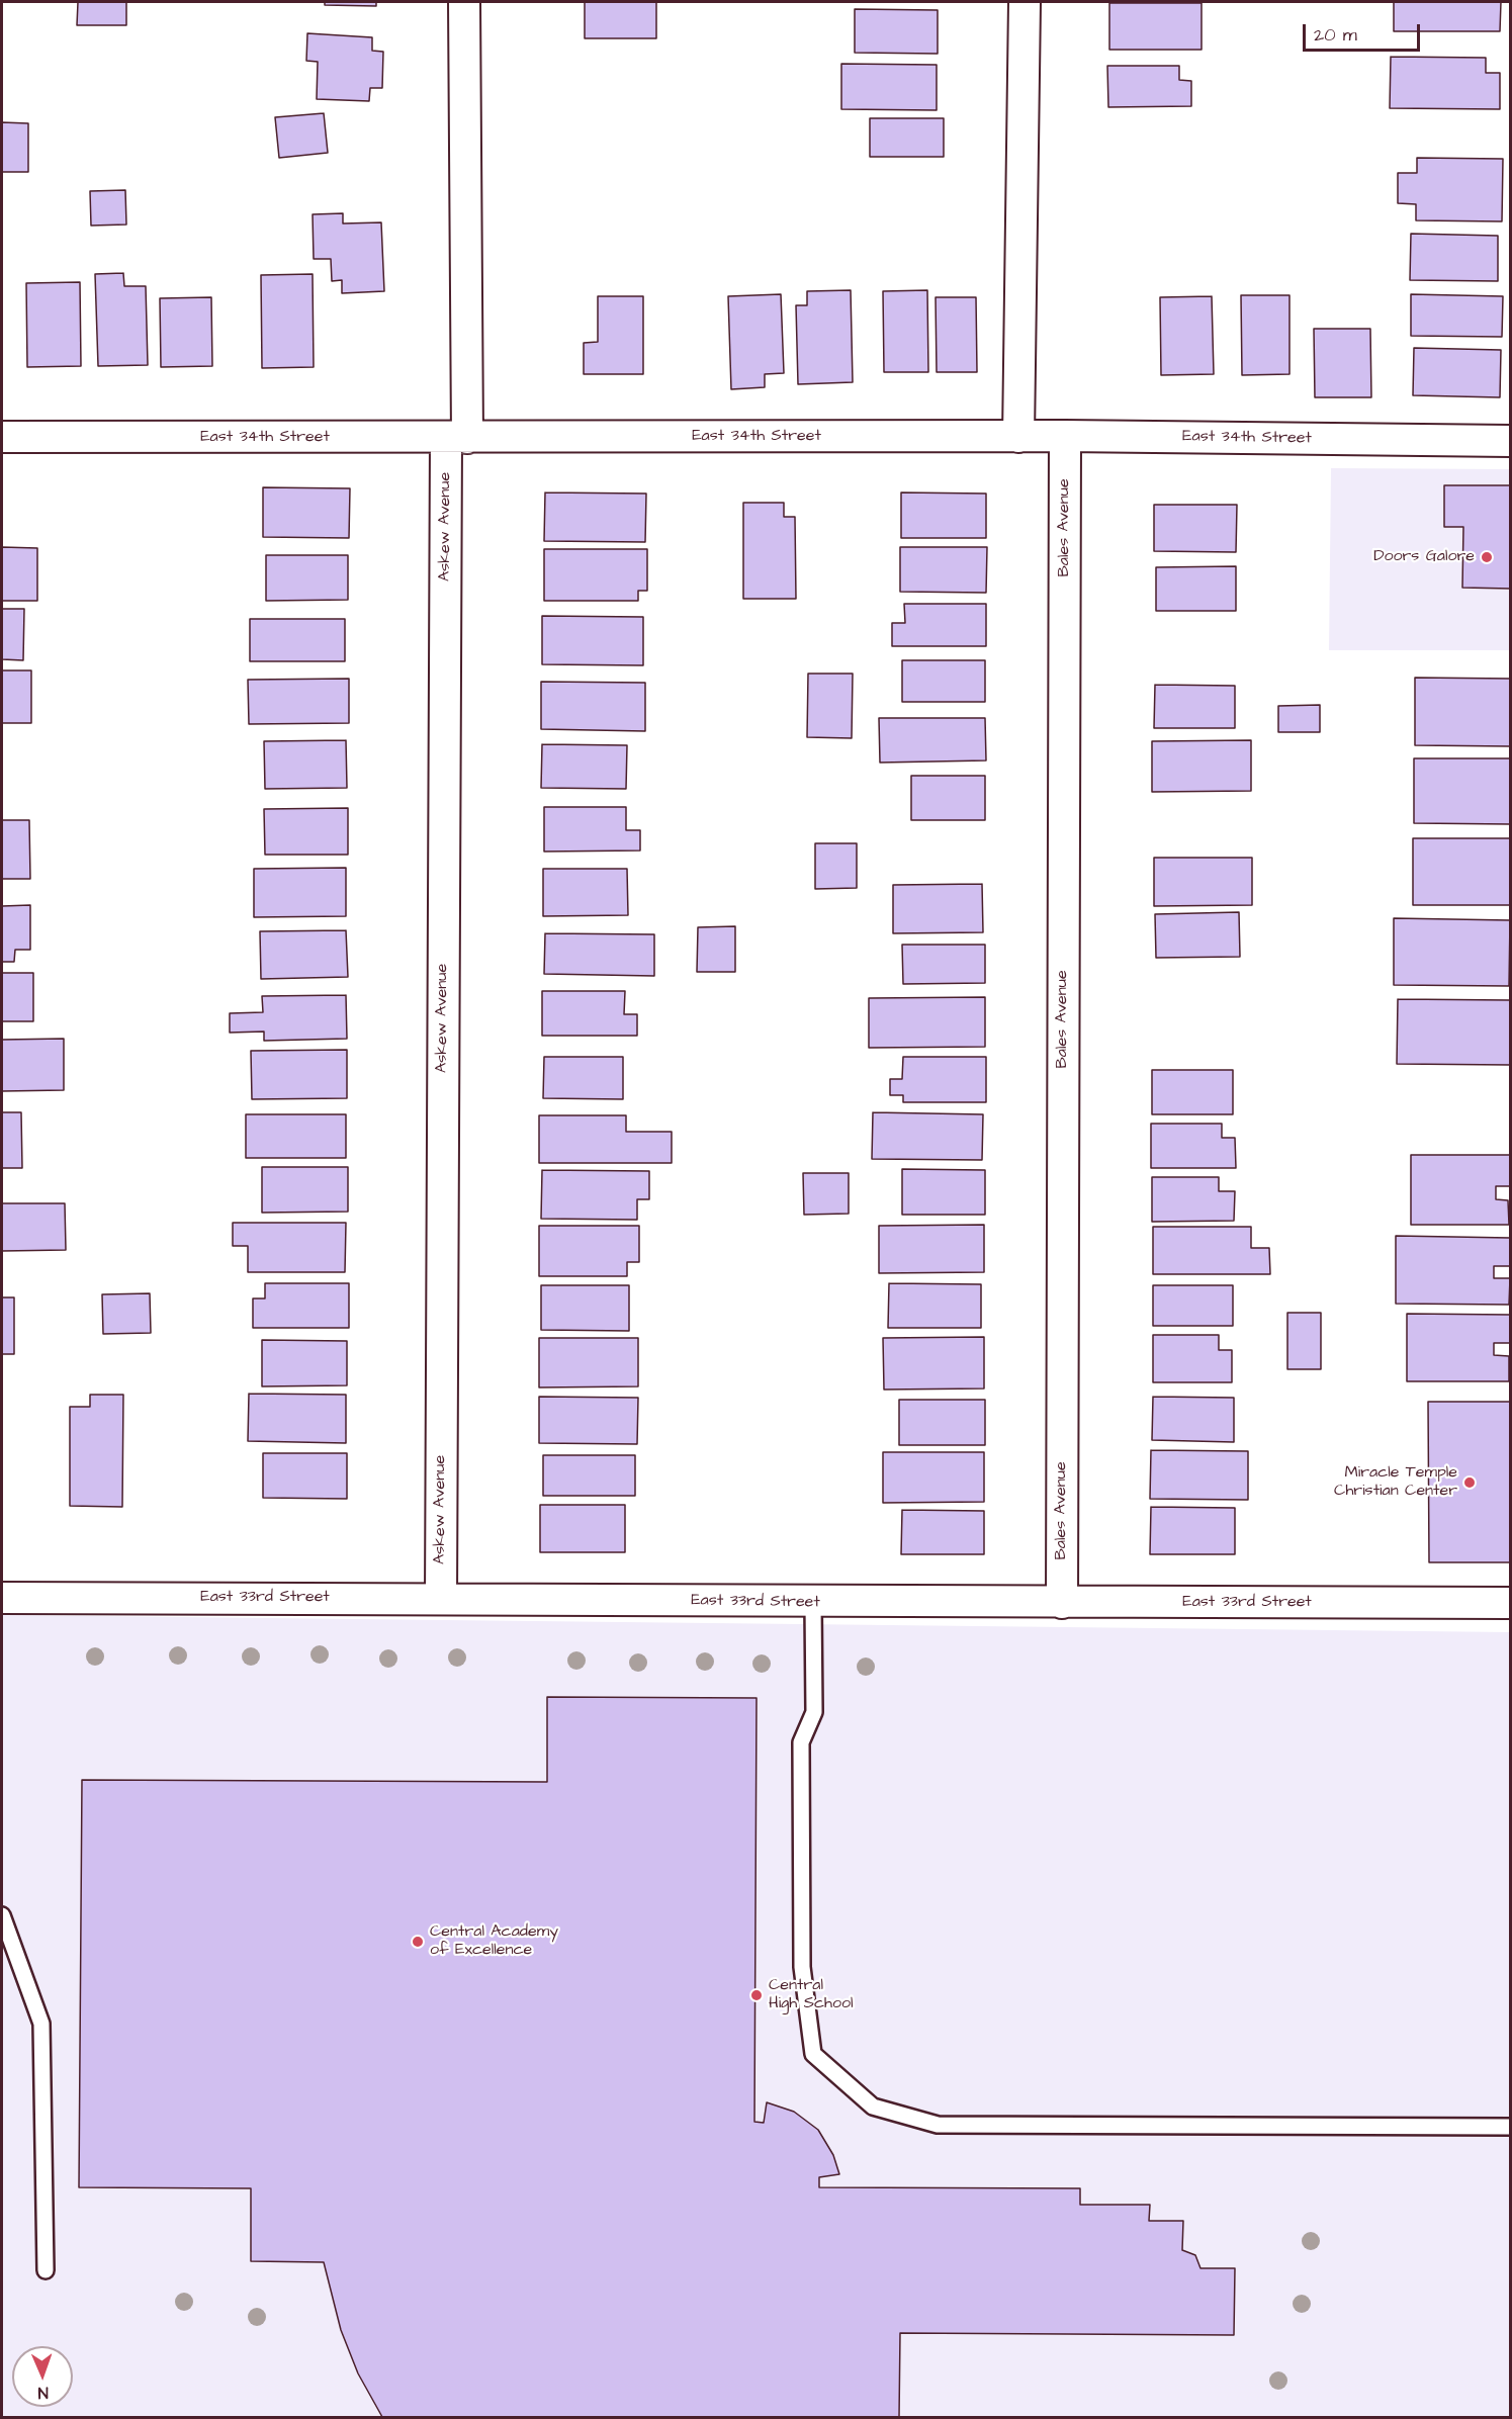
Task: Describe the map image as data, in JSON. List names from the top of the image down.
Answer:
{
  "streets": {
    "street": [
      "East 34th Street",
      "Askew Avenue",
      "Bales Avenue",
      "East 33rd Street"
    ]
  },
  "crossings": [
    ["East 34th Street", "Askew Avenue"],
    ["East 34th Street", "Bales Avenue"],
    ["Askew Avenue", "East 33rd Street"],
    ["Bales Avenue", "East 33rd Street"]
  ],
  "places": [
    "Doors Galore",
    "Miracle Temple Christian Center",
    "Central Academy of Excellence",
    "Central High School"
  ],
  "scale_bar": "20 m",
  "north": "bottom"
}
